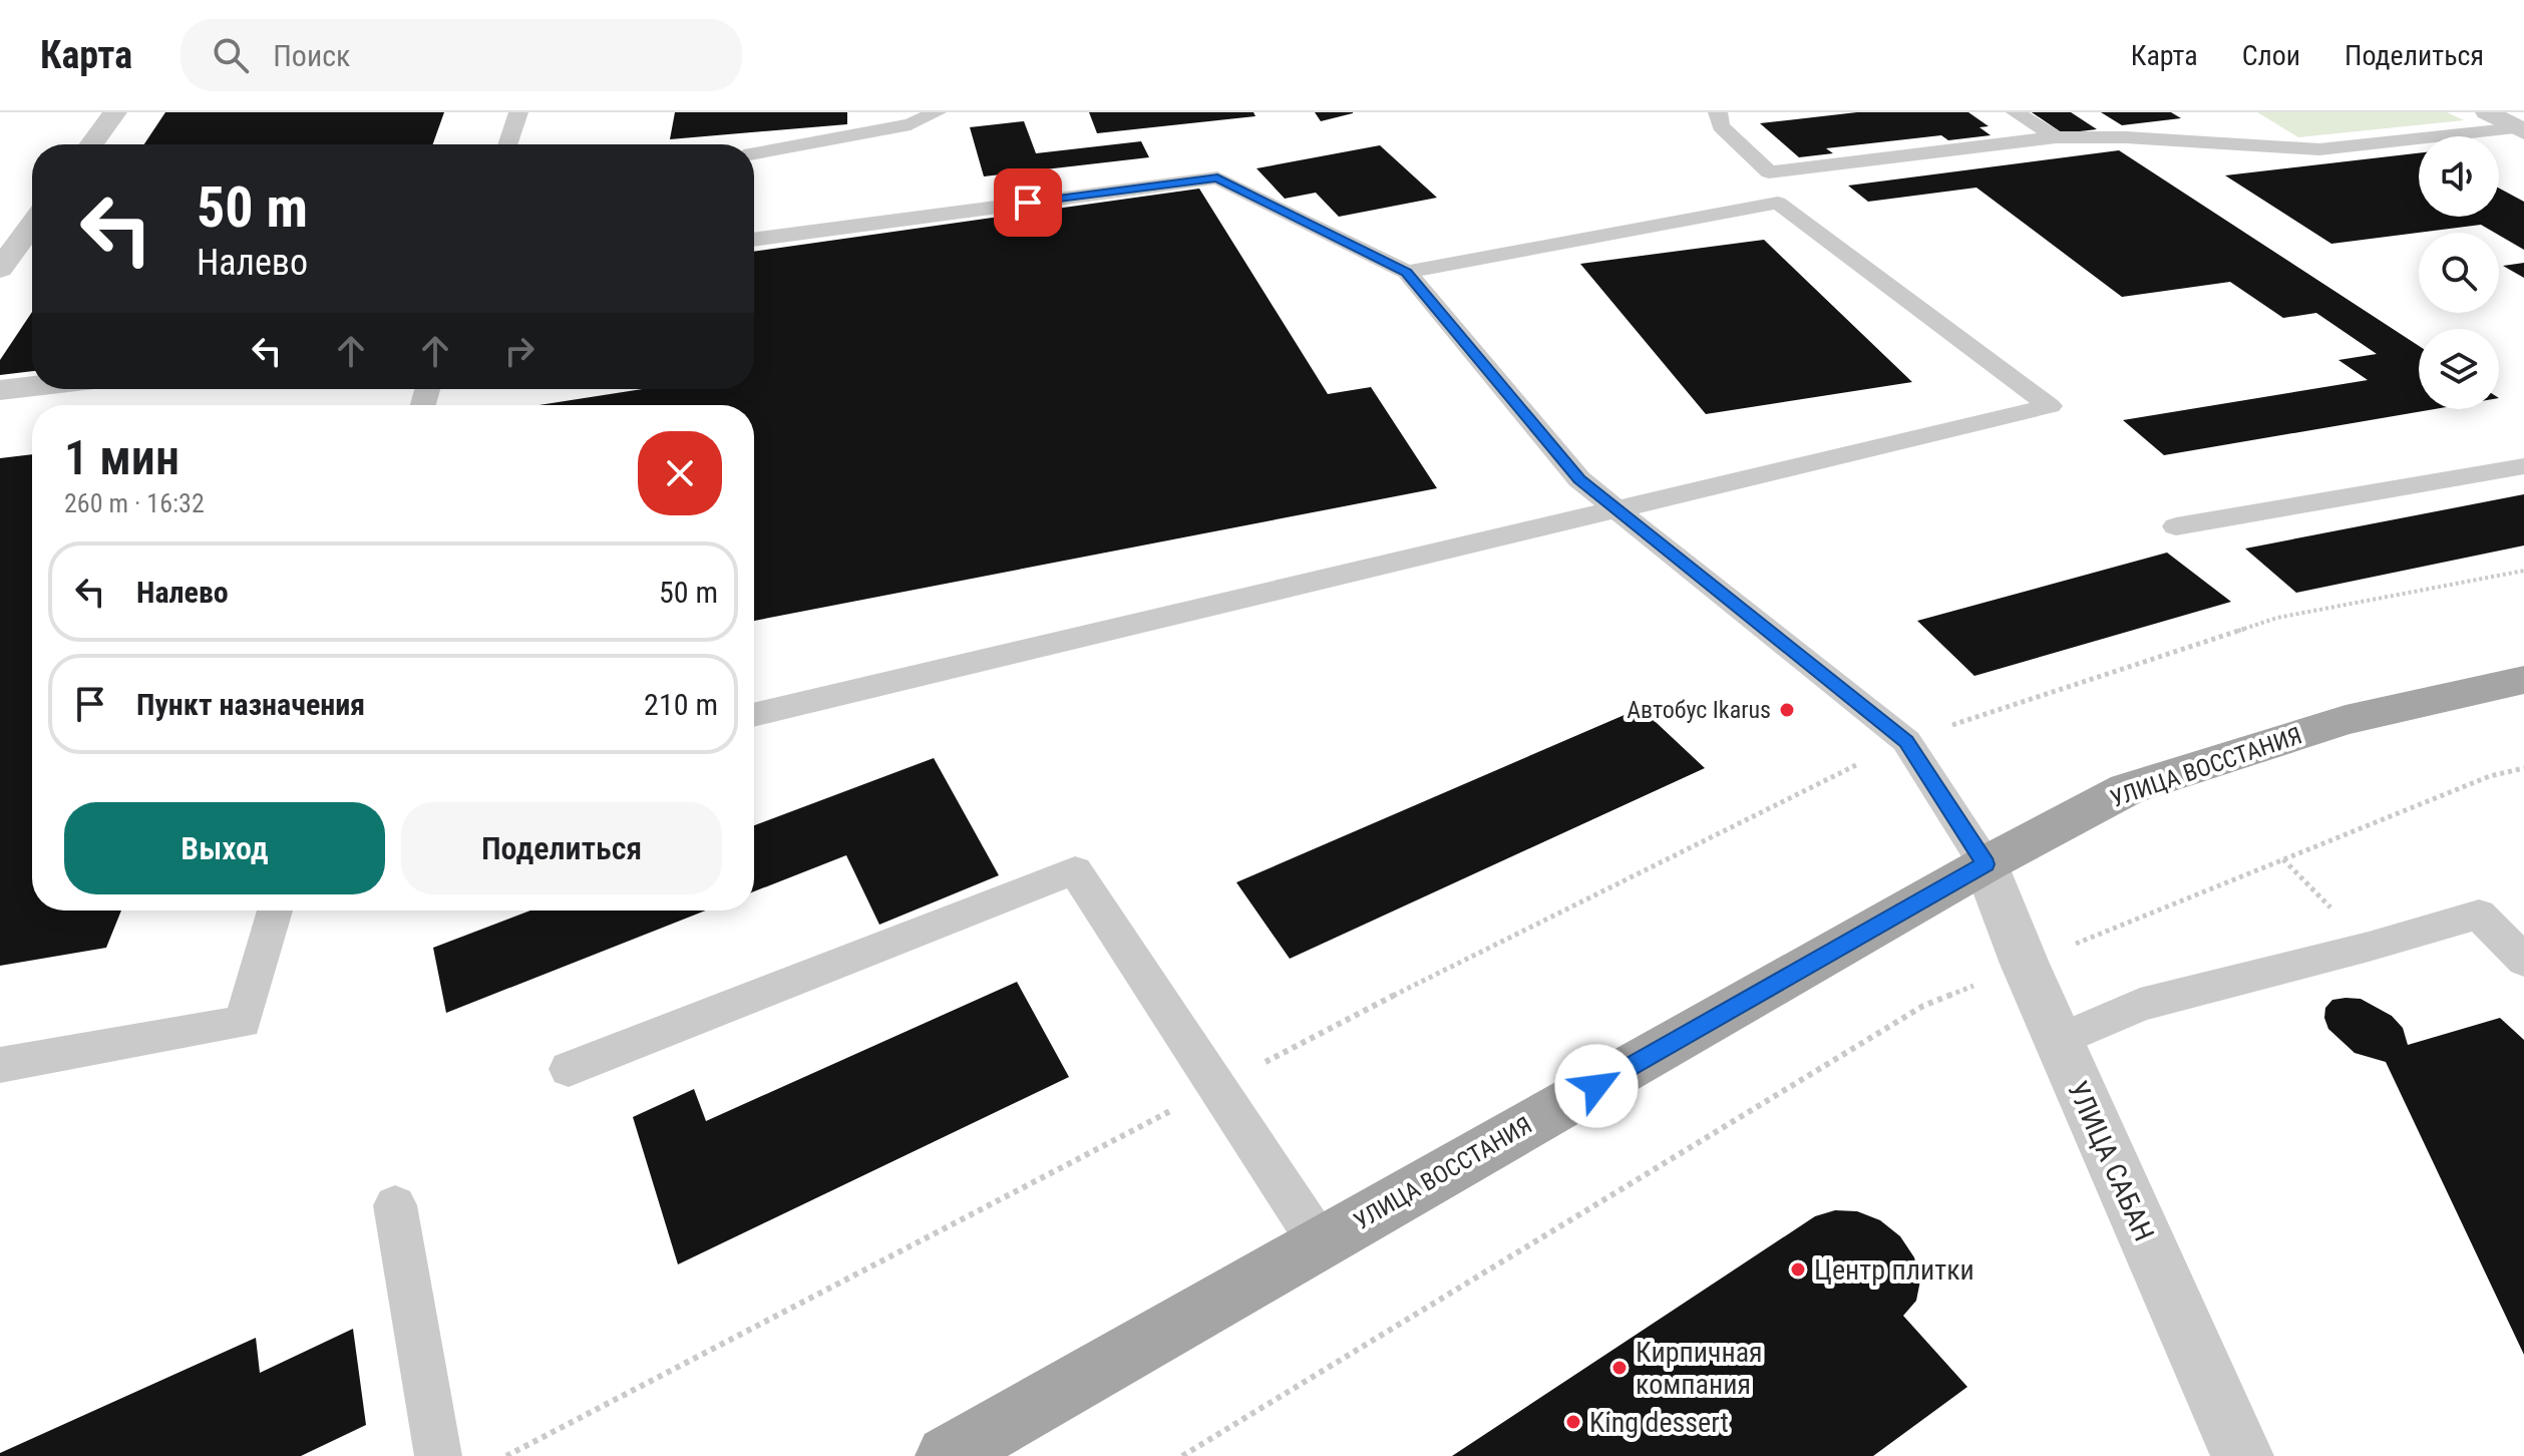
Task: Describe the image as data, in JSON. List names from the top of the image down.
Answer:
{
  "streets": {
    "main road": ["УЛИЦА ВОССТАНИЯ"],
    "street": ["УЛИЦА САБАН"]
  },
  "crossings": [
    ["УЛИЦА ВОССТАНИЯ", "УЛИЦА САБАН"]
  ],
  "places": [
    "Автобус Ikarus",
    "Центр плитки",
    "Кирпичная компания",
    "King dessert"
  ],
  "page": {
    "header": "Карта",
    "search": "Поиск",
    "nav": ["Карта", "Слои", "Поделиться"],
    "turn": ["50 m", "Налево"],
    "heading": ["1 мин", "260 m · 16:32"],
    "list": [
      {
        "name": "Налево",
        "value": "50 m"
      },
      {
        "name": "Пункт назначения",
        "value": "210 m"
      }
    ],
    "buttons": ["Выход", "Поделиться"]
  }
}
